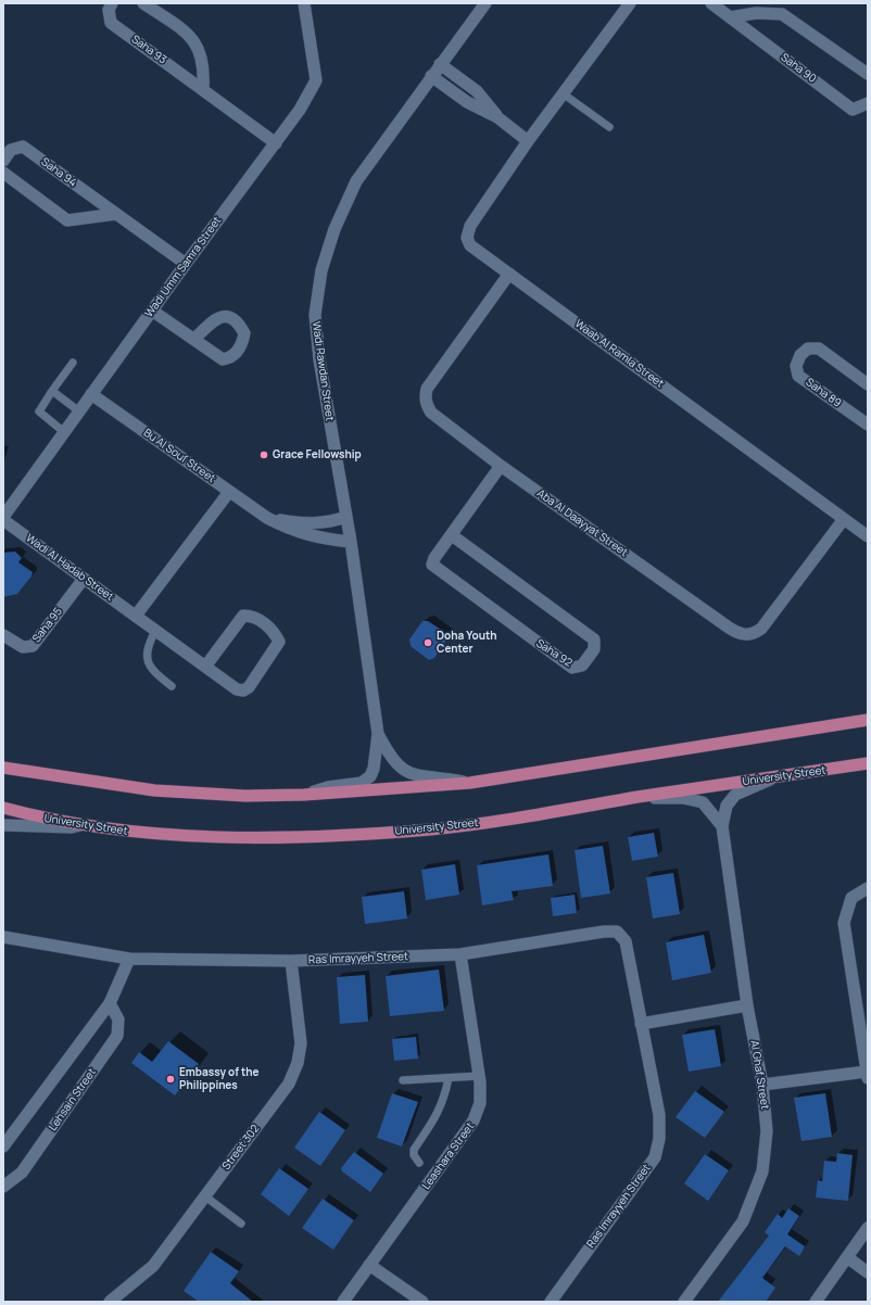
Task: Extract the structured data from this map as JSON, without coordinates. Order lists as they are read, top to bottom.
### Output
{
  "streets": {
    "main road": ["University Street"],
    "street": [
      "Saha 93",
      "Saha 90",
      "Saha 94",
      "Wadi Umm Samra Street",
      "Waab Al Ramla Street",
      "Wadi Rawdan Street",
      "Saha 89",
      "Bu Al Souf Street",
      "Aba Al Daayyat Street",
      "Wadi Al Hadab Street",
      "Saha 95",
      "Saha 92",
      "Ras Imrayyeh Street",
      "Al Ghaf Street",
      "Lehsain Street",
      "Street 302",
      "Leashara Street"
    ]
  },
  "crossings": [
    ["Saha 93", "Wadi Umm Samra Street"],
    ["Saha 94", "Wadi Umm Samra Street"],
    ["Wadi Umm Samra Street", "Bu Al Souf Street"],
    ["Wadi Umm Samra Street", "Wadi Al Hadab Street"],
    ["Waab Al Ramla Street", "Aba Al Daayyat Street"],
    ["Wadi Rawdan Street", "Bu Al Souf Street"],
    ["Aba Al Daayyat Street", "Saha 92"],
    ["Wadi Al Hadab Street", "Saha 95"],
    ["University Street", "Al Ghaf Street"],
    ["Ras Imrayyeh Street", "Street 302"],
    ["Ras Imrayyeh Street", "Leashara Street"]
  ],
  "places": ["Grace Fellowship", "Doha Youth Center", "Embassy of the Philippines"]
}
